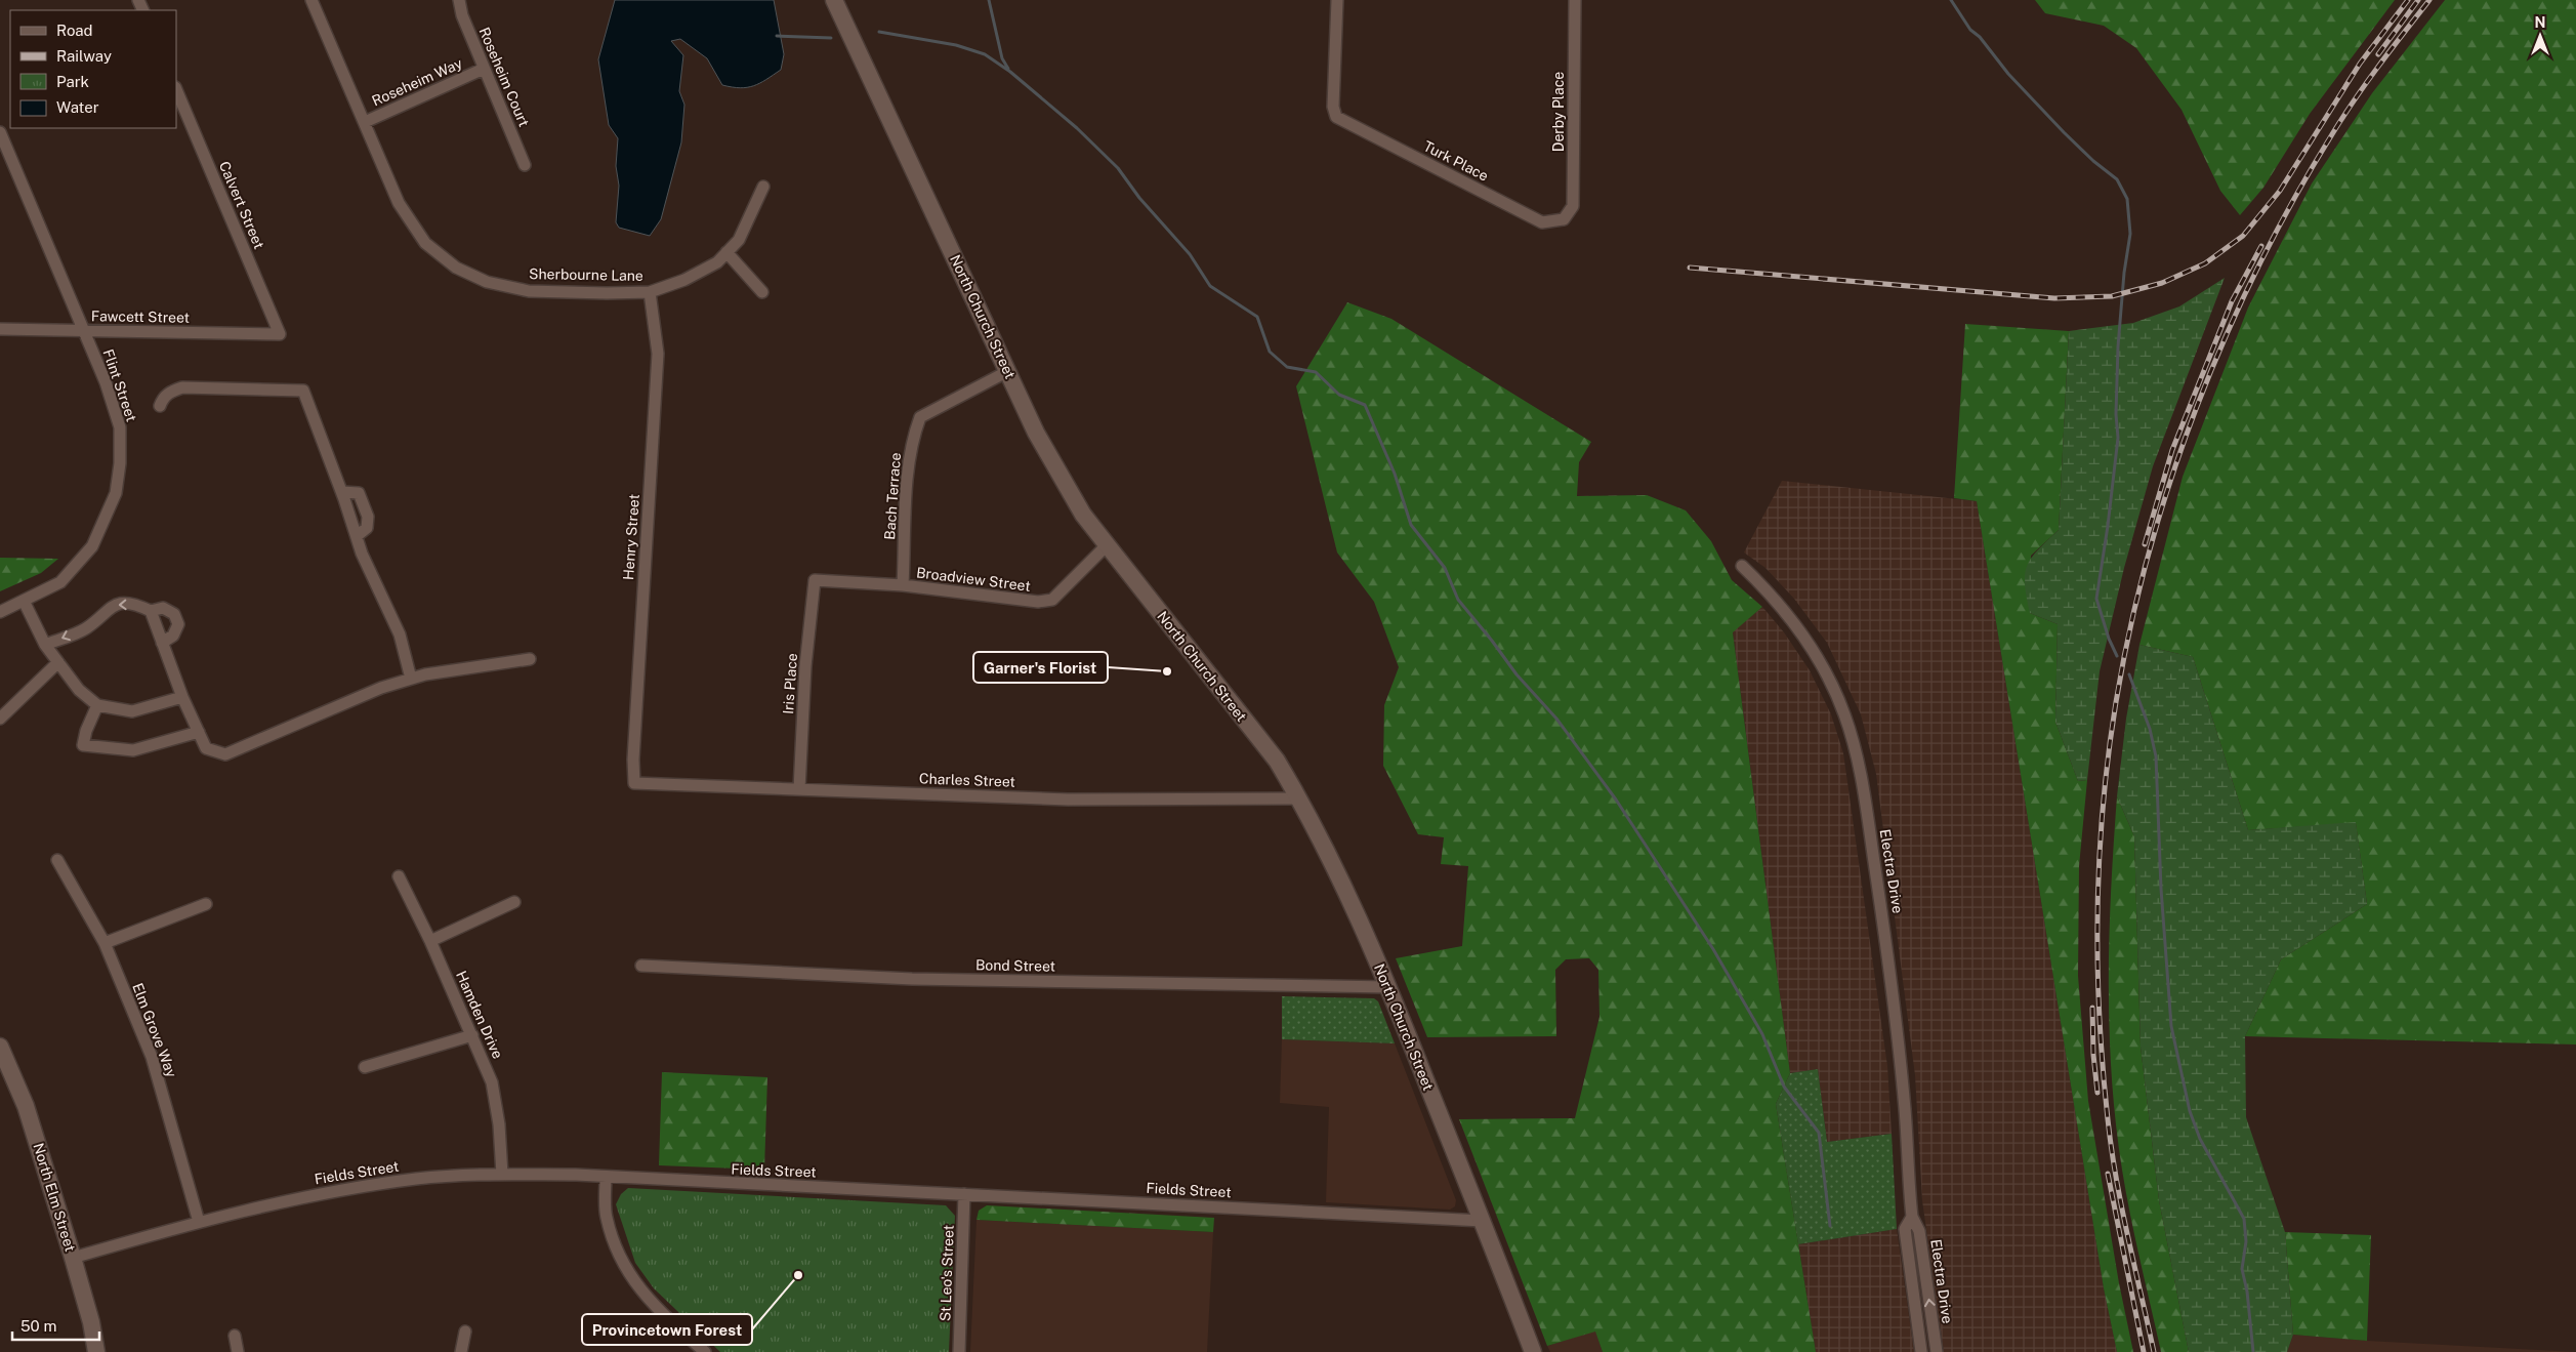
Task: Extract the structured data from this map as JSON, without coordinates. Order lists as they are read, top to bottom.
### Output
{
  "streets": {
    "main road": ["North Church Street", "North Elm Street"],
    "street": [
      "Roseheim Court",
      "Roseheim Way",
      "Derby Place",
      "Turk Place",
      "Calvert Street",
      "Sherbourne Lane",
      "Fawcett Street",
      "Flint Street",
      "Bach Terrace",
      "Henry Street",
      "Broadview Street",
      "Iris Place",
      "Charles Street",
      "Electra Drive",
      "Bond Street",
      "Hamden Drive",
      "Elm Grove Way",
      "Fields Street",
      "St Leo's Street"
    ]
  },
  "crossings": [
    ["Roseheim Court", "Roseheim Way"],
    ["Roseheim Way", "Sherbourne Lane"],
    ["Derby Place", "Turk Place"],
    ["Calvert Street", "Fawcett Street"],
    ["Sherbourne Lane", "Henry Street"],
    ["Fawcett Street", "Flint Street"],
    ["North Church Street", "Bach Terrace"],
    ["North Church Street", "Broadview Street"],
    ["North Church Street", "Charles Street"],
    ["North Church Street", "Bond Street"],
    ["North Church Street", "Fields Street"],
    ["Bach Terrace", "Broadview Street"],
    ["Henry Street", "Charles Street"],
    ["Broadview Street", "Iris Place"],
    ["Iris Place", "Charles Street"],
    ["Hamden Drive", "Fields Street"],
    ["Elm Grove Way", "Fields Street"],
    ["Fields Street", "North Elm Street"],
    ["Fields Street", "St Leo's Street"]
  ],
  "places": ["Garner's Florist", "Provincetown Forest"],
  "legend": [
    "Road",
    "Railway",
    "Park",
    "Water"
  ],
  "scale_bar": "50 m",
  "north": "top"
}
